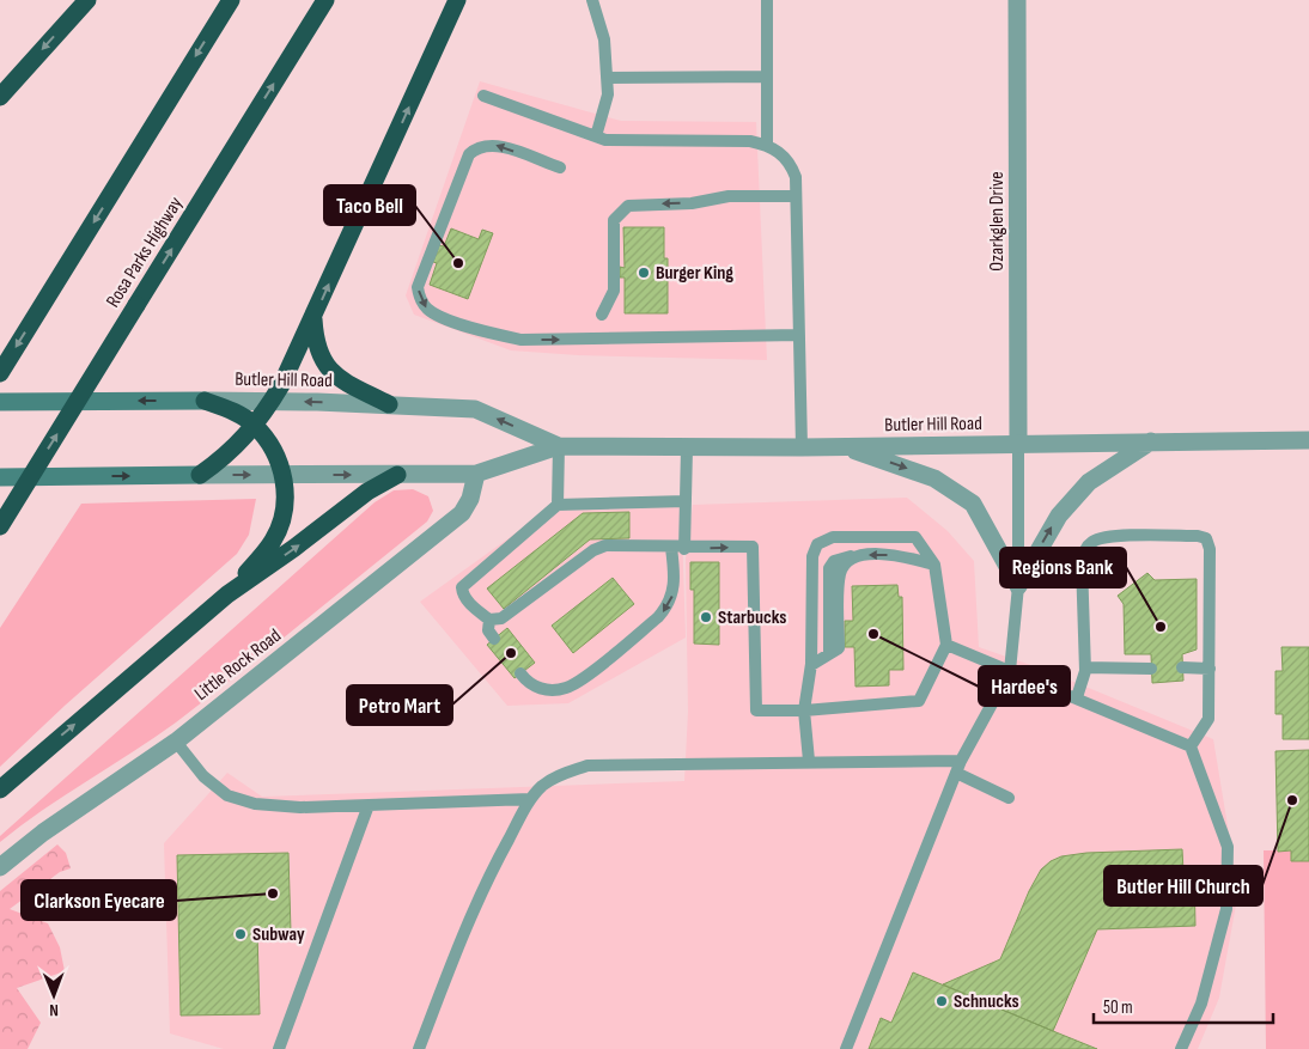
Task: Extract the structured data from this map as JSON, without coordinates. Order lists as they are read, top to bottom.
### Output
{
  "streets": {
    "highway": ["Rosa Parks Highway"],
    "main road": ["Butler Hill Road"],
    "street": ["Ozarkglen Drive", "Little Rock Road"]
  },
  "crossings": [
    ["Ozarkglen Drive", "Butler Hill Road"],
    ["Butler Hill Road", "Little Rock Road"]
  ],
  "places": [
    "Taco Bell",
    "Burger King",
    "Starbucks",
    "Regions Bank",
    "Hardee's",
    "Petro Mart",
    "Butler Hill Church",
    "Clarkson Eyecare",
    "Subway",
    "Schnucks"
  ],
  "scale_bar": "50 m",
  "north": "bottom"
}
